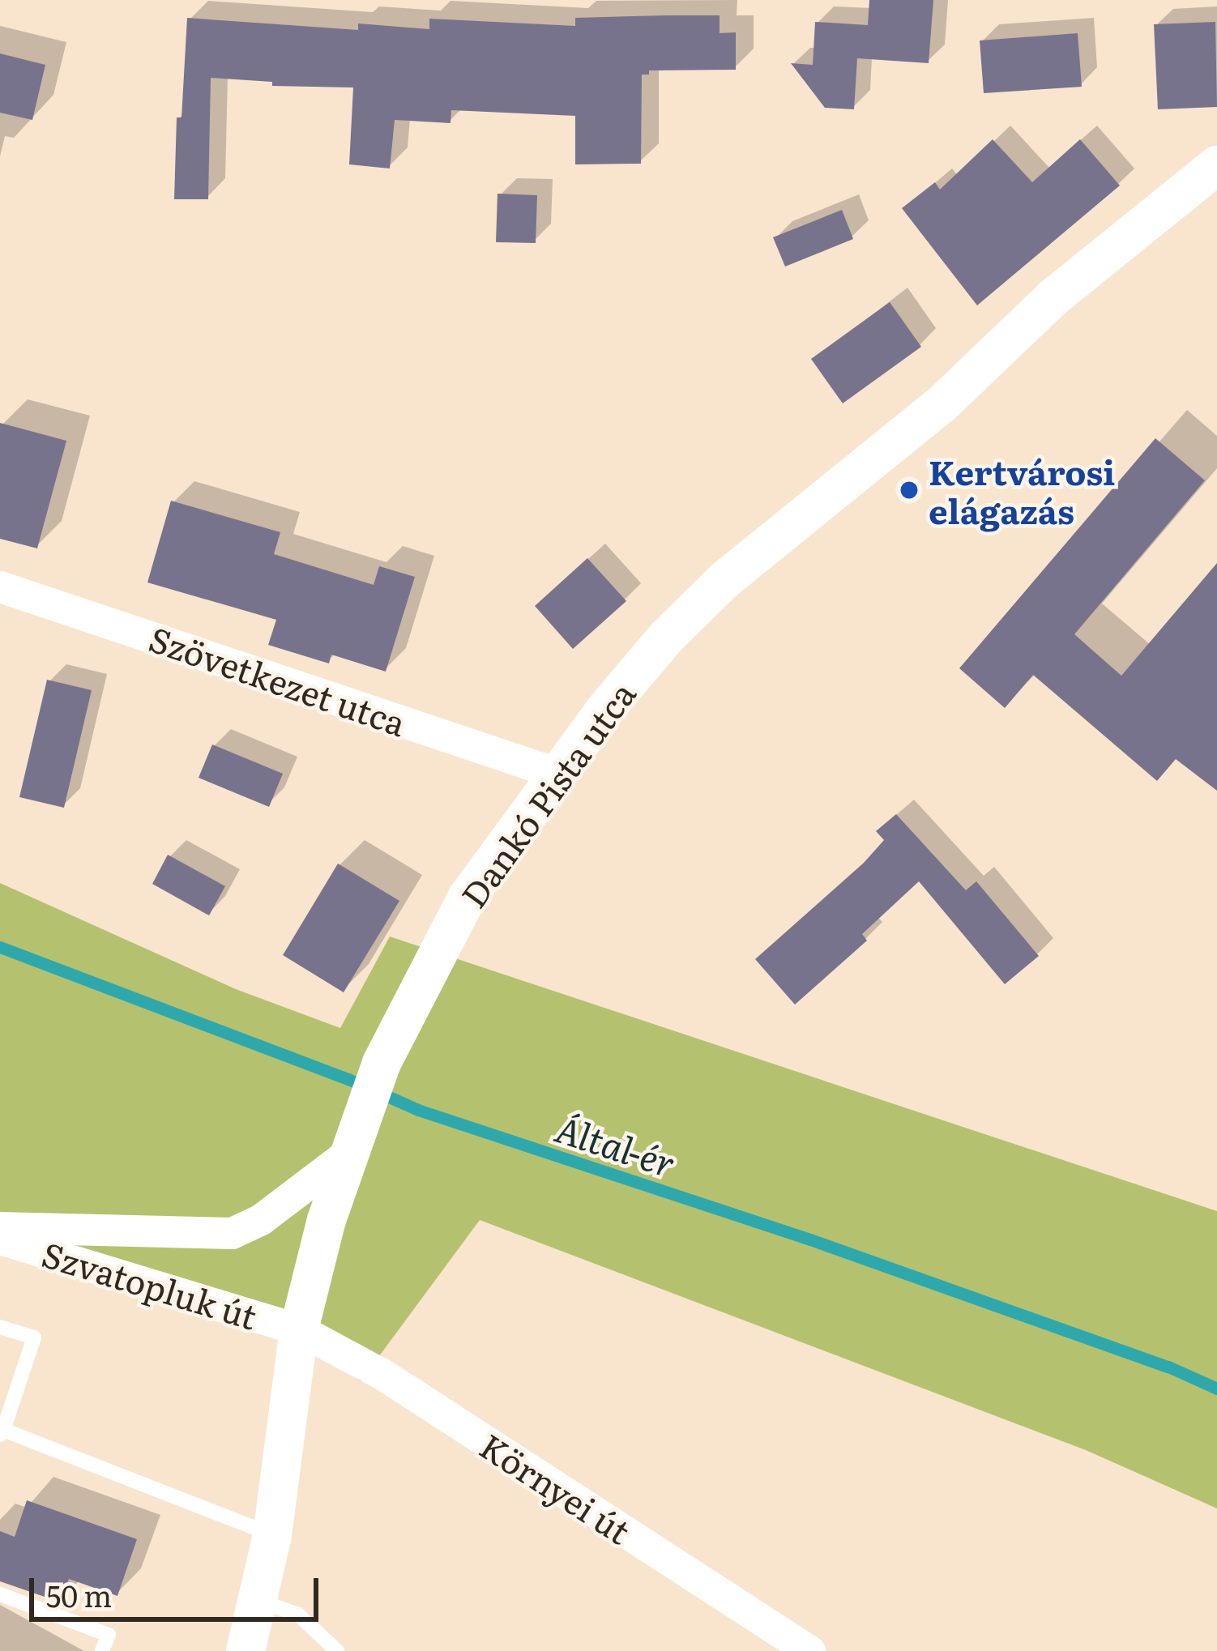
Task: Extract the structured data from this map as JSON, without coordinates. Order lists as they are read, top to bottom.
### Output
{
  "streets": {
    "street": [
      "Szövetkezet utca",
      "Dankó Pista utca",
      "Szvatopluk út",
      "Környei út"
    ]
  },
  "crossings": [
    ["Szövetkezet utca", "Dankó Pista utca"],
    ["Dankó Pista utca", "Szvatopluk út"],
    ["Dankó Pista utca", "Környei út"],
    ["Szvatopluk út", "Környei út"]
  ],
  "water": ["Által-ér"],
  "places": ["Kertvárosi elágazás"],
  "scale_bar": "50 m"
}
